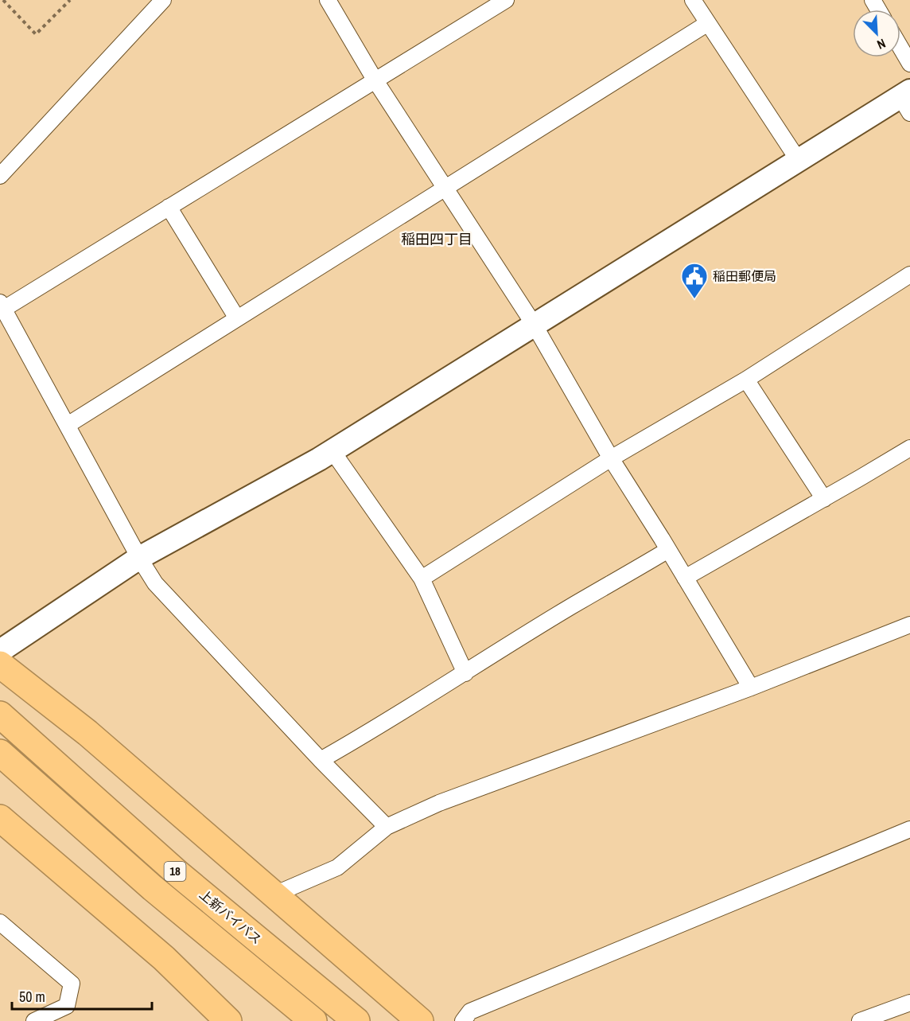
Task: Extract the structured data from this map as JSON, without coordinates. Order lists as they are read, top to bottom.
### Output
{
  "streets": {
    "highway": ["18", "上新バイパス"]
  },
  "districts": ["稲田四丁目"],
  "places": {
    "public building": ["稲田郵便局"]
  },
  "scale_bar": "50 m",
  "north": "bottom right"
}
